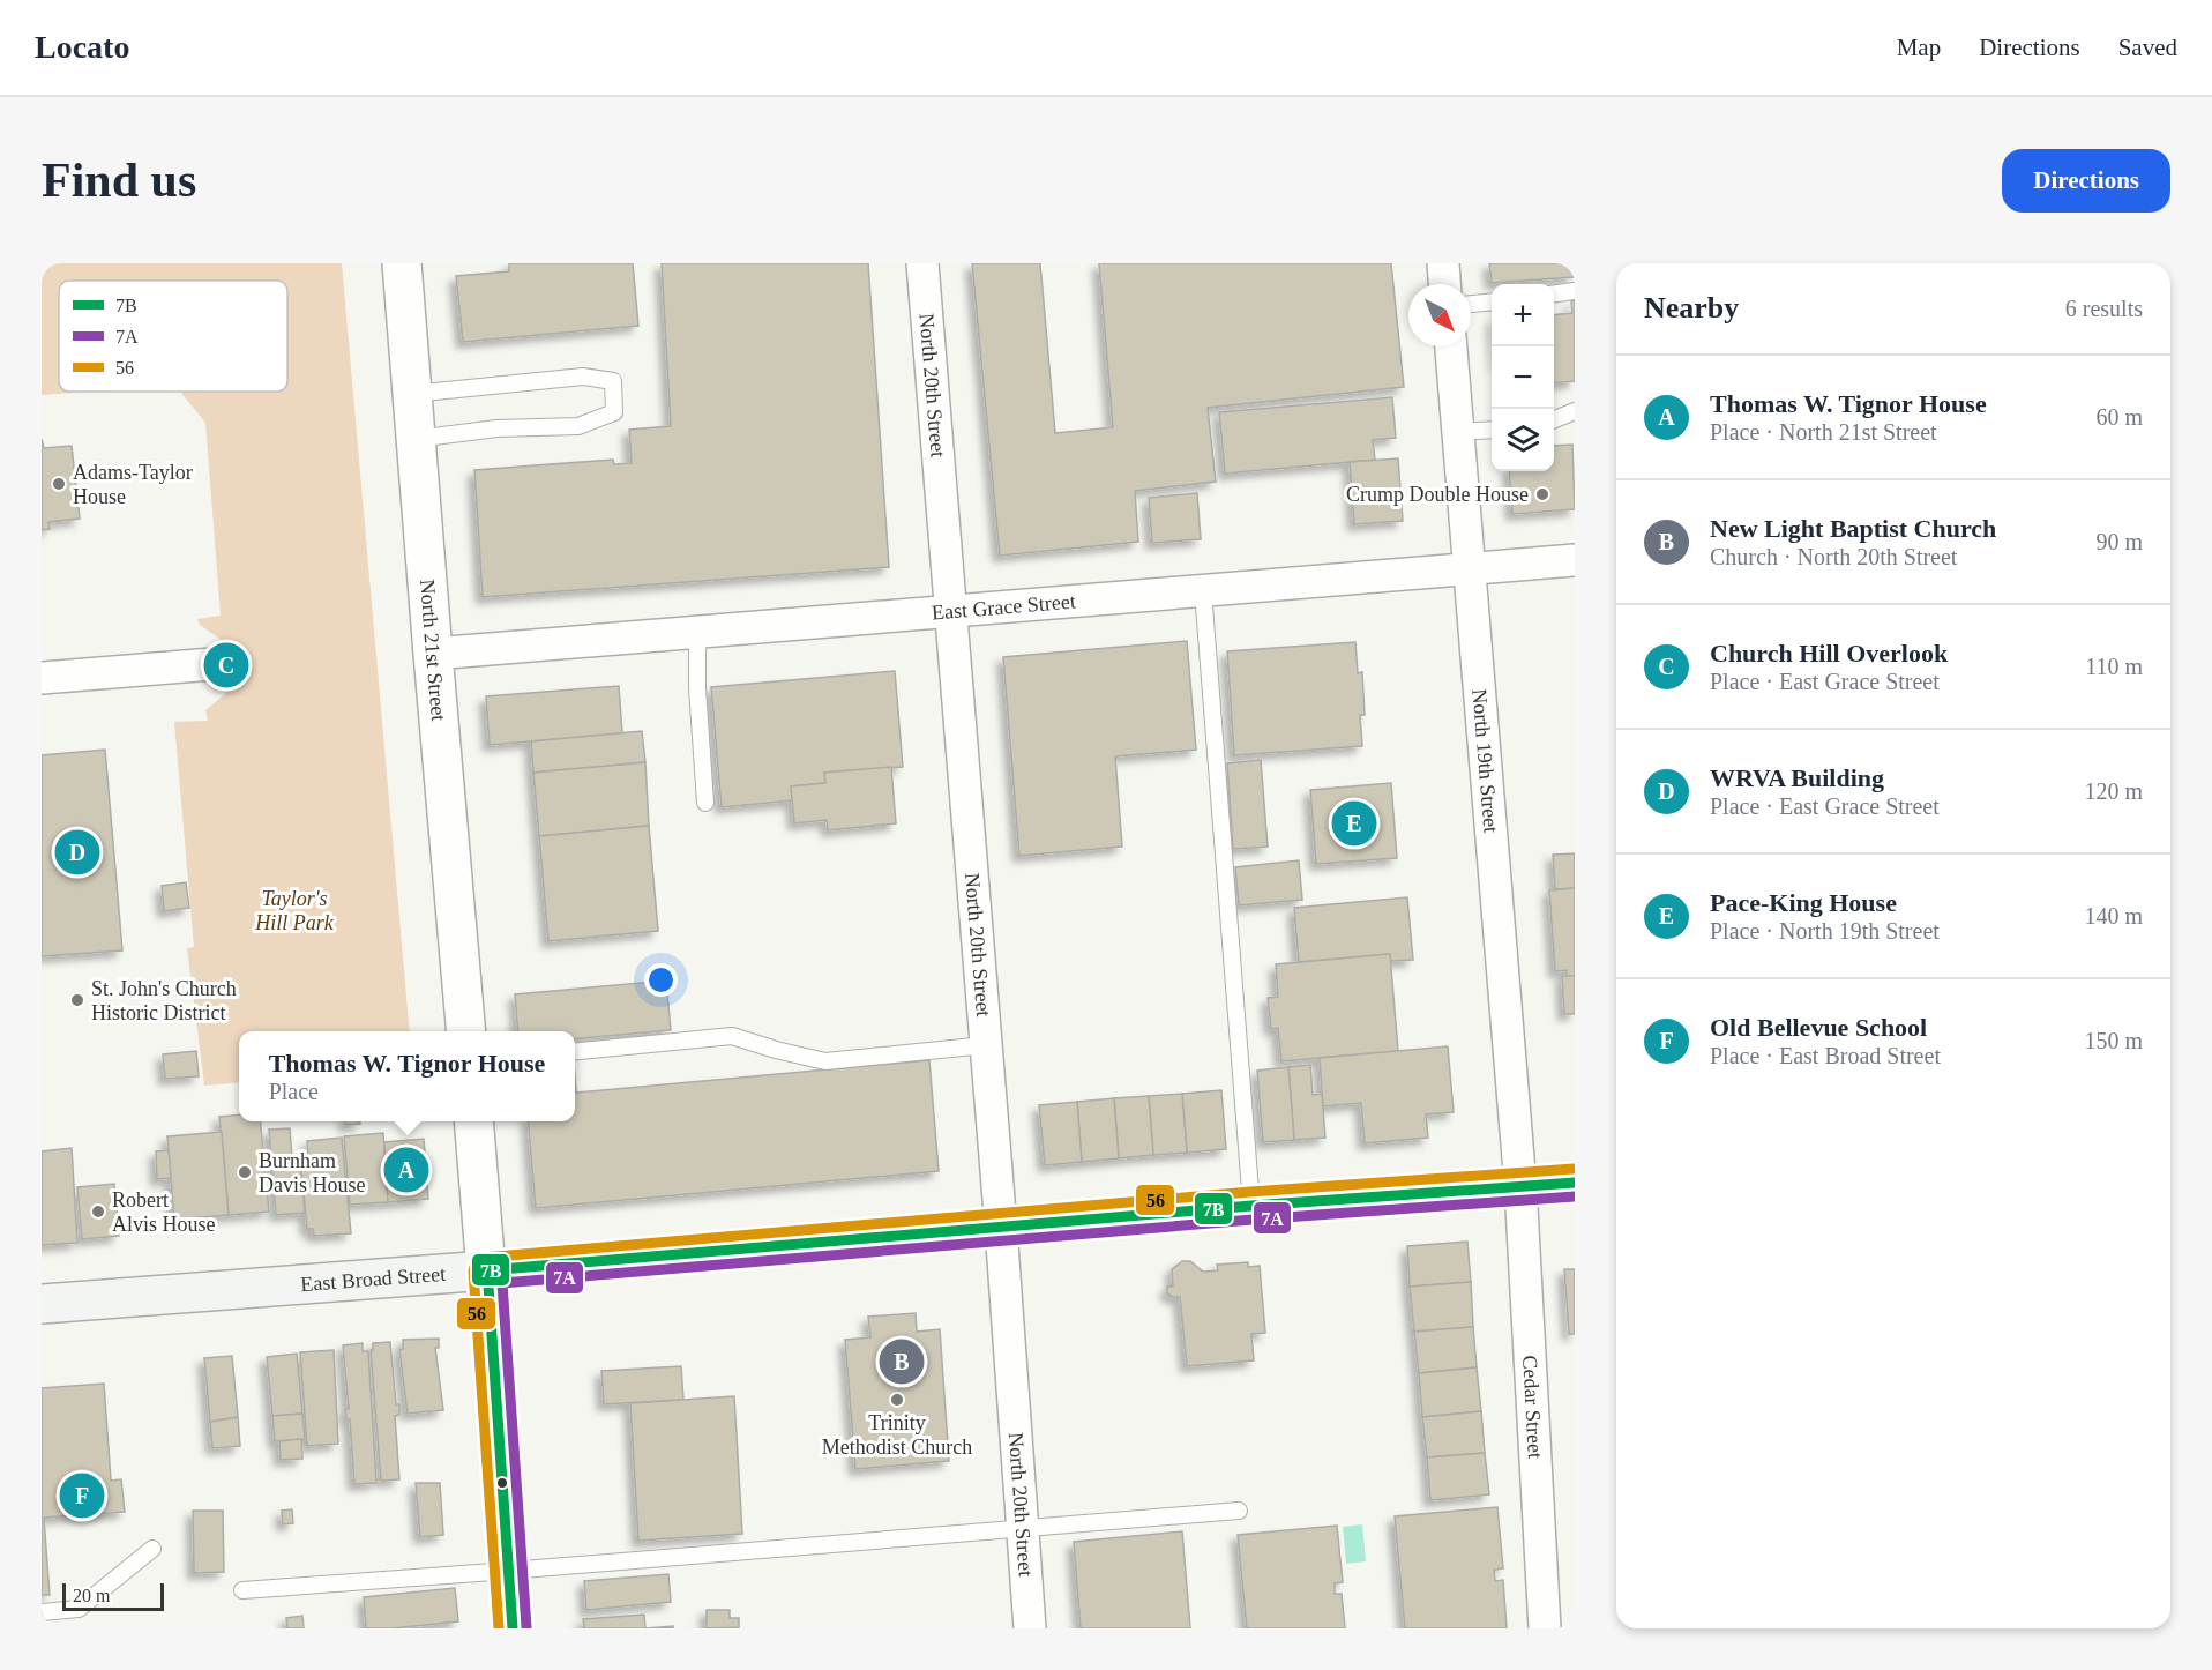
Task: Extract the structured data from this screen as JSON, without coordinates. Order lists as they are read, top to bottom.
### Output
{
  "streets": {
    "main road": ["East Broad Street"],
    "street": [
      "North 20th Street",
      "East Grace Street",
      "North 21st Street",
      "North 19th Street",
      "Cedar Street"
    ]
  },
  "crossings": [
    ["North 20th Street", "East Grace Street"],
    ["North 20th Street", "East Broad Street"],
    ["East Grace Street", "North 21st Street"],
    ["East Grace Street", "North 19th Street"],
    ["North 19th Street", "East Broad Street"],
    ["North 19th Street", "Cedar Street"],
    ["East Broad Street", "Cedar Street"]
  ],
  "parks": ["Taylor's Hill Park"],
  "places": [
    "Adams-Taylor House",
    "Crump Double House",
    "St. John's Church Historic District",
    "Burnham Davis House",
    "Robert Alvis House",
    "Trinity Methodist Church"
  ],
  "lines": ["transit line 56", "transit line 7B", "transit line 7A"],
  "legend": ["7B", "7A", "56"],
  "scale_bar": "20 m",
  "north": "bottom right",
  "page": {
    "header": "Locato",
    "nav": ["Map", "Directions", "Saved"],
    "buttons": "Directions",
    "title": "Find us",
    "heading": ["Nearby", "6 results"],
    "map_buttons": ["+", "−"],
    "list": [
      {
        "mark": "A",
        "name": "Thomas W. Tignor House",
        "note": "Place · North 21st Street",
        "value": "60 m"
      },
      {
        "mark": "B",
        "name": "New Light Baptist Church",
        "note": "Church · North 20th Street",
        "value": "90 m"
      },
      {
        "mark": "C",
        "name": "Church Hill Overlook",
        "note": "Place · East Grace Street",
        "value": "110 m"
      },
      {
        "mark": "D",
        "name": "WRVA Building",
        "note": "Place · East Grace Street",
        "value": "120 m"
      },
      {
        "mark": "E",
        "name": "Pace-King House",
        "note": "Place · North 19th Street",
        "value": "140 m"
      },
      {
        "mark": "F",
        "name": "Old Bellevue School",
        "note": "Place · East Broad Street",
        "value": "150 m"
      }
    ],
    "pins": [
      "C",
      "E",
      "D",
      "A",
      "B",
      "F"
    ],
    "popup": ["Thomas W. Tignor House", "Place"],
    "scale": "20 m"
  }
}
